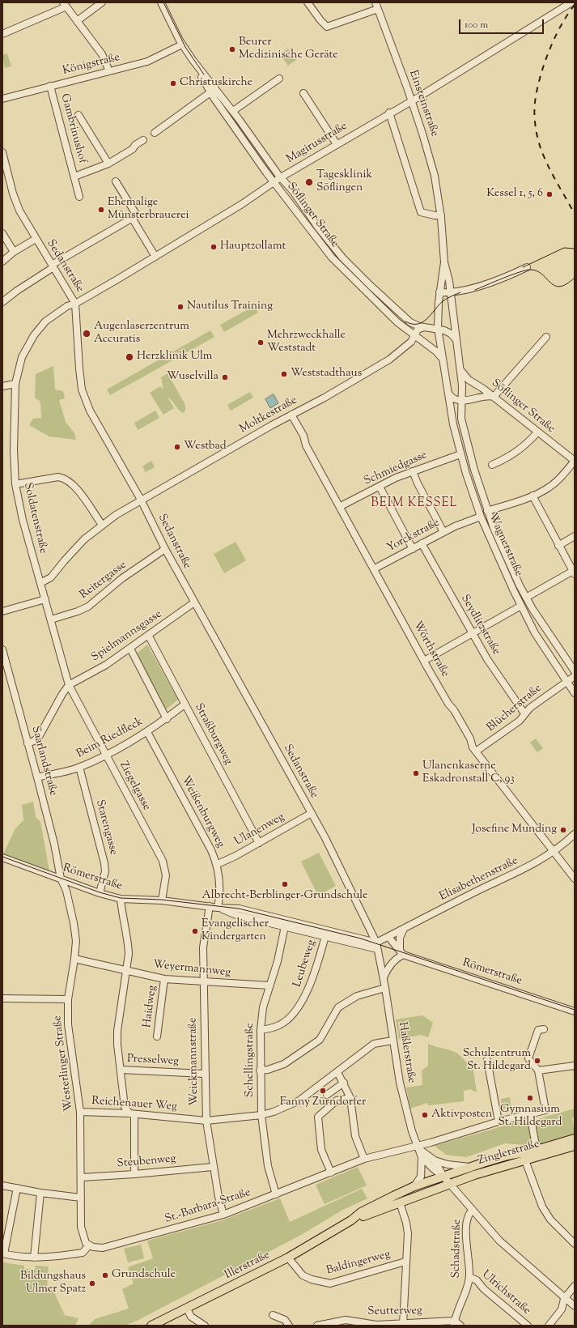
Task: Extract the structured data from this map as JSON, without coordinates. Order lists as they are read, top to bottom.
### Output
{
  "streets": {
    "main road": ["Zinglerstraße", "Illerstraße"],
    "street": [
      "Königstraße",
      "Einsteinstraße",
      "Gambrinushof",
      "Magirusstraße",
      "Söflinger Straße",
      "Sedanstraße",
      "Moltkestraße",
      "Schmiedgasse",
      "Soldatenstraße",
      "Yorckstraße",
      "Wagnerstraße",
      "Reitergasse",
      "Seydlitzstraße",
      "Spielmannsgasse",
      "Wörthstraße",
      "Blücherstraße",
      "Straßburgweg",
      "Beim Riedfleck",
      "Saarlandstraße",
      "Ziegelgasse",
      "Weißenburgweg",
      "Starengasse",
      "Ulanenweg",
      "Römerstraße",
      "Elisabethenstraße",
      "Leubeweg",
      "Weyermannweg",
      "Haidweg",
      "Haßlerstraße",
      "Schellingstraße",
      "Presselweg",
      "Weickmannstraße",
      "Westerlinger Straße",
      "Reichenauer Weg",
      "Steubenweg",
      "St.-Barbara-Straße",
      "Schadstraße",
      "Baldingerweg",
      "Ulrichstraße",
      "Seutterweg"
    ]
  },
  "crossings": [
    ["Königstraße", "Gambrinushof"],
    ["Königstraße", "Söflinger Straße"],
    ["Einsteinstraße", "Magirusstraße"],
    ["Einsteinstraße", "Söflinger Straße"],
    ["Einsteinstraße", "Wagnerstraße"],
    ["Magirusstraße", "Söflinger Straße"],
    ["Magirusstraße", "Sedanstraße"],
    ["Magirusstraße", "Soldatenstraße"],
    ["Söflinger Straße", "Moltkestraße"],
    ["Söflinger Straße", "Wagnerstraße"],
    ["Sedanstraße", "Moltkestraße"],
    ["Sedanstraße", "Soldatenstraße"],
    ["Sedanstraße", "Reitergasse"],
    ["Sedanstraße", "Spielmannsgasse"],
    ["Sedanstraße", "Ulanenweg"],
    ["Sedanstraße", "Elisabethenstraße"],
    ["Sedanstraße", "Haßlerstraße"],
    ["Moltkestraße", "Soldatenstraße"],
    ["Moltkestraße", "Wörthstraße"],
    ["Schmiedgasse", "Wagnerstraße"],
    ["Schmiedgasse", "Wörthstraße"],
    ["Soldatenstraße", "Reitergasse"],
    ["Soldatenstraße", "Spielmannsgasse"],
    ["Soldatenstraße", "Ziegelgasse"],
    ["Yorckstraße", "Wagnerstraße"],
    ["Yorckstraße", "Seydlitzstraße"],
    ["Yorckstraße", "Wörthstraße"],
    ["Wagnerstraße", "Blücherstraße"],
    ["Seydlitzstraße", "Blücherstraße"],
    ["Spielmannsgasse", "Straßburgweg"],
    ["Spielmannsgasse", "Ziegelgasse"],
    ["Wörthstraße", "Blücherstraße"],
    ["Wörthstraße", "Elisabethenstraße"],
    ["Straßburgweg", "Beim Riedfleck"],
    ["Straßburgweg", "Ulanenweg"],
    ["Beim Riedfleck", "Saarlandstraße"],
    ["Beim Riedfleck", "Ziegelgasse"],
    ["Beim Riedfleck", "Weißenburgweg"],
    ["Beim Riedfleck", "Starengasse"],
    ["Saarlandstraße", "Römerstraße"],
    ["Saarlandstraße", "Westerlinger Straße"],
    ["Ziegelgasse", "Römerstraße"],
    ["Weißenburgweg", "Ulanenweg"],
    ["Weißenburgweg", "Römerstraße"],
    ["Starengasse", "Römerstraße"],
    ["Römerstraße", "Leubeweg"],
    ["Römerstraße", "Schellingstraße"],
    ["Römerstraße", "Weickmannstraße"],
    ["Römerstraße", "Westerlinger Straße"],
    ["Elisabethenstraße", "Haßlerstraße"],
    ["Leubeweg", "Schellingstraße"],
    ["Weyermannweg", "Haidweg"],
    ["Weyermannweg", "Schellingstraße"],
    ["Weyermannweg", "Weickmannstraße"],
    ["Weyermannweg", "Westerlinger Straße"],
    ["Haßlerstraße", "Reichenauer Weg"],
    ["Haßlerstraße", "Zinglerstraße"],
    ["Haßlerstraße", "St.-Barbara-Straße"],
    ["Haßlerstraße", "Schadstraße"],
    ["Haßlerstraße", "Illerstraße"],
    ["Schellingstraße", "Reichenauer Weg"],
    ["Schellingstraße", "St.-Barbara-Straße"],
    ["Presselweg", "Weickmannstraße"],
    ["Weickmannstraße", "Reichenauer Weg"],
    ["Weickmannstraße", "Steubenweg"],
    ["Weickmannstraße", "St.-Barbara-Straße"],
    ["Westerlinger Straße", "Reichenauer Weg"],
    ["Westerlinger Straße", "Steubenweg"],
    ["Westerlinger Straße", "St.-Barbara-Straße"],
    ["Zinglerstraße", "Illerstraße"],
    ["Schadstraße", "Ulrichstraße"],
    ["Schadstraße", "Seutterweg"],
    ["Baldingerweg", "Illerstraße"]
  ],
  "districts": ["BEIM KESSEL"],
  "places": [
    "Beurer Medizinische Geräte",
    "Christuskirche",
    "Tagesklinik Söflingen",
    "Kessel 1, 5, 6",
    "Ehemalige Münsterbrauerei",
    "Hauptzollamt",
    "Nautilus Training",
    "Augenlaserzentrum Accuratis",
    "Mehrzweckhalle Weststadt",
    "Herzklinik Ulm",
    "Weststadthaus",
    "Wuselvilla",
    "Westbad",
    "Ulanenkaserne Eskadronstall C, 93",
    "Josefine Munding",
    "Albrecht-Berblinger-Grundschule",
    "Evangelischer Kindergarten",
    "Schulzentrum St. Hildegard",
    "Fanny Zürndorfer",
    "Gymnasium St. Hildegard",
    "Aktivposten",
    "Grundschule",
    "Bildungshaus Ulmer Spatz"
  ],
  "scale_bar": "100 m"
}
